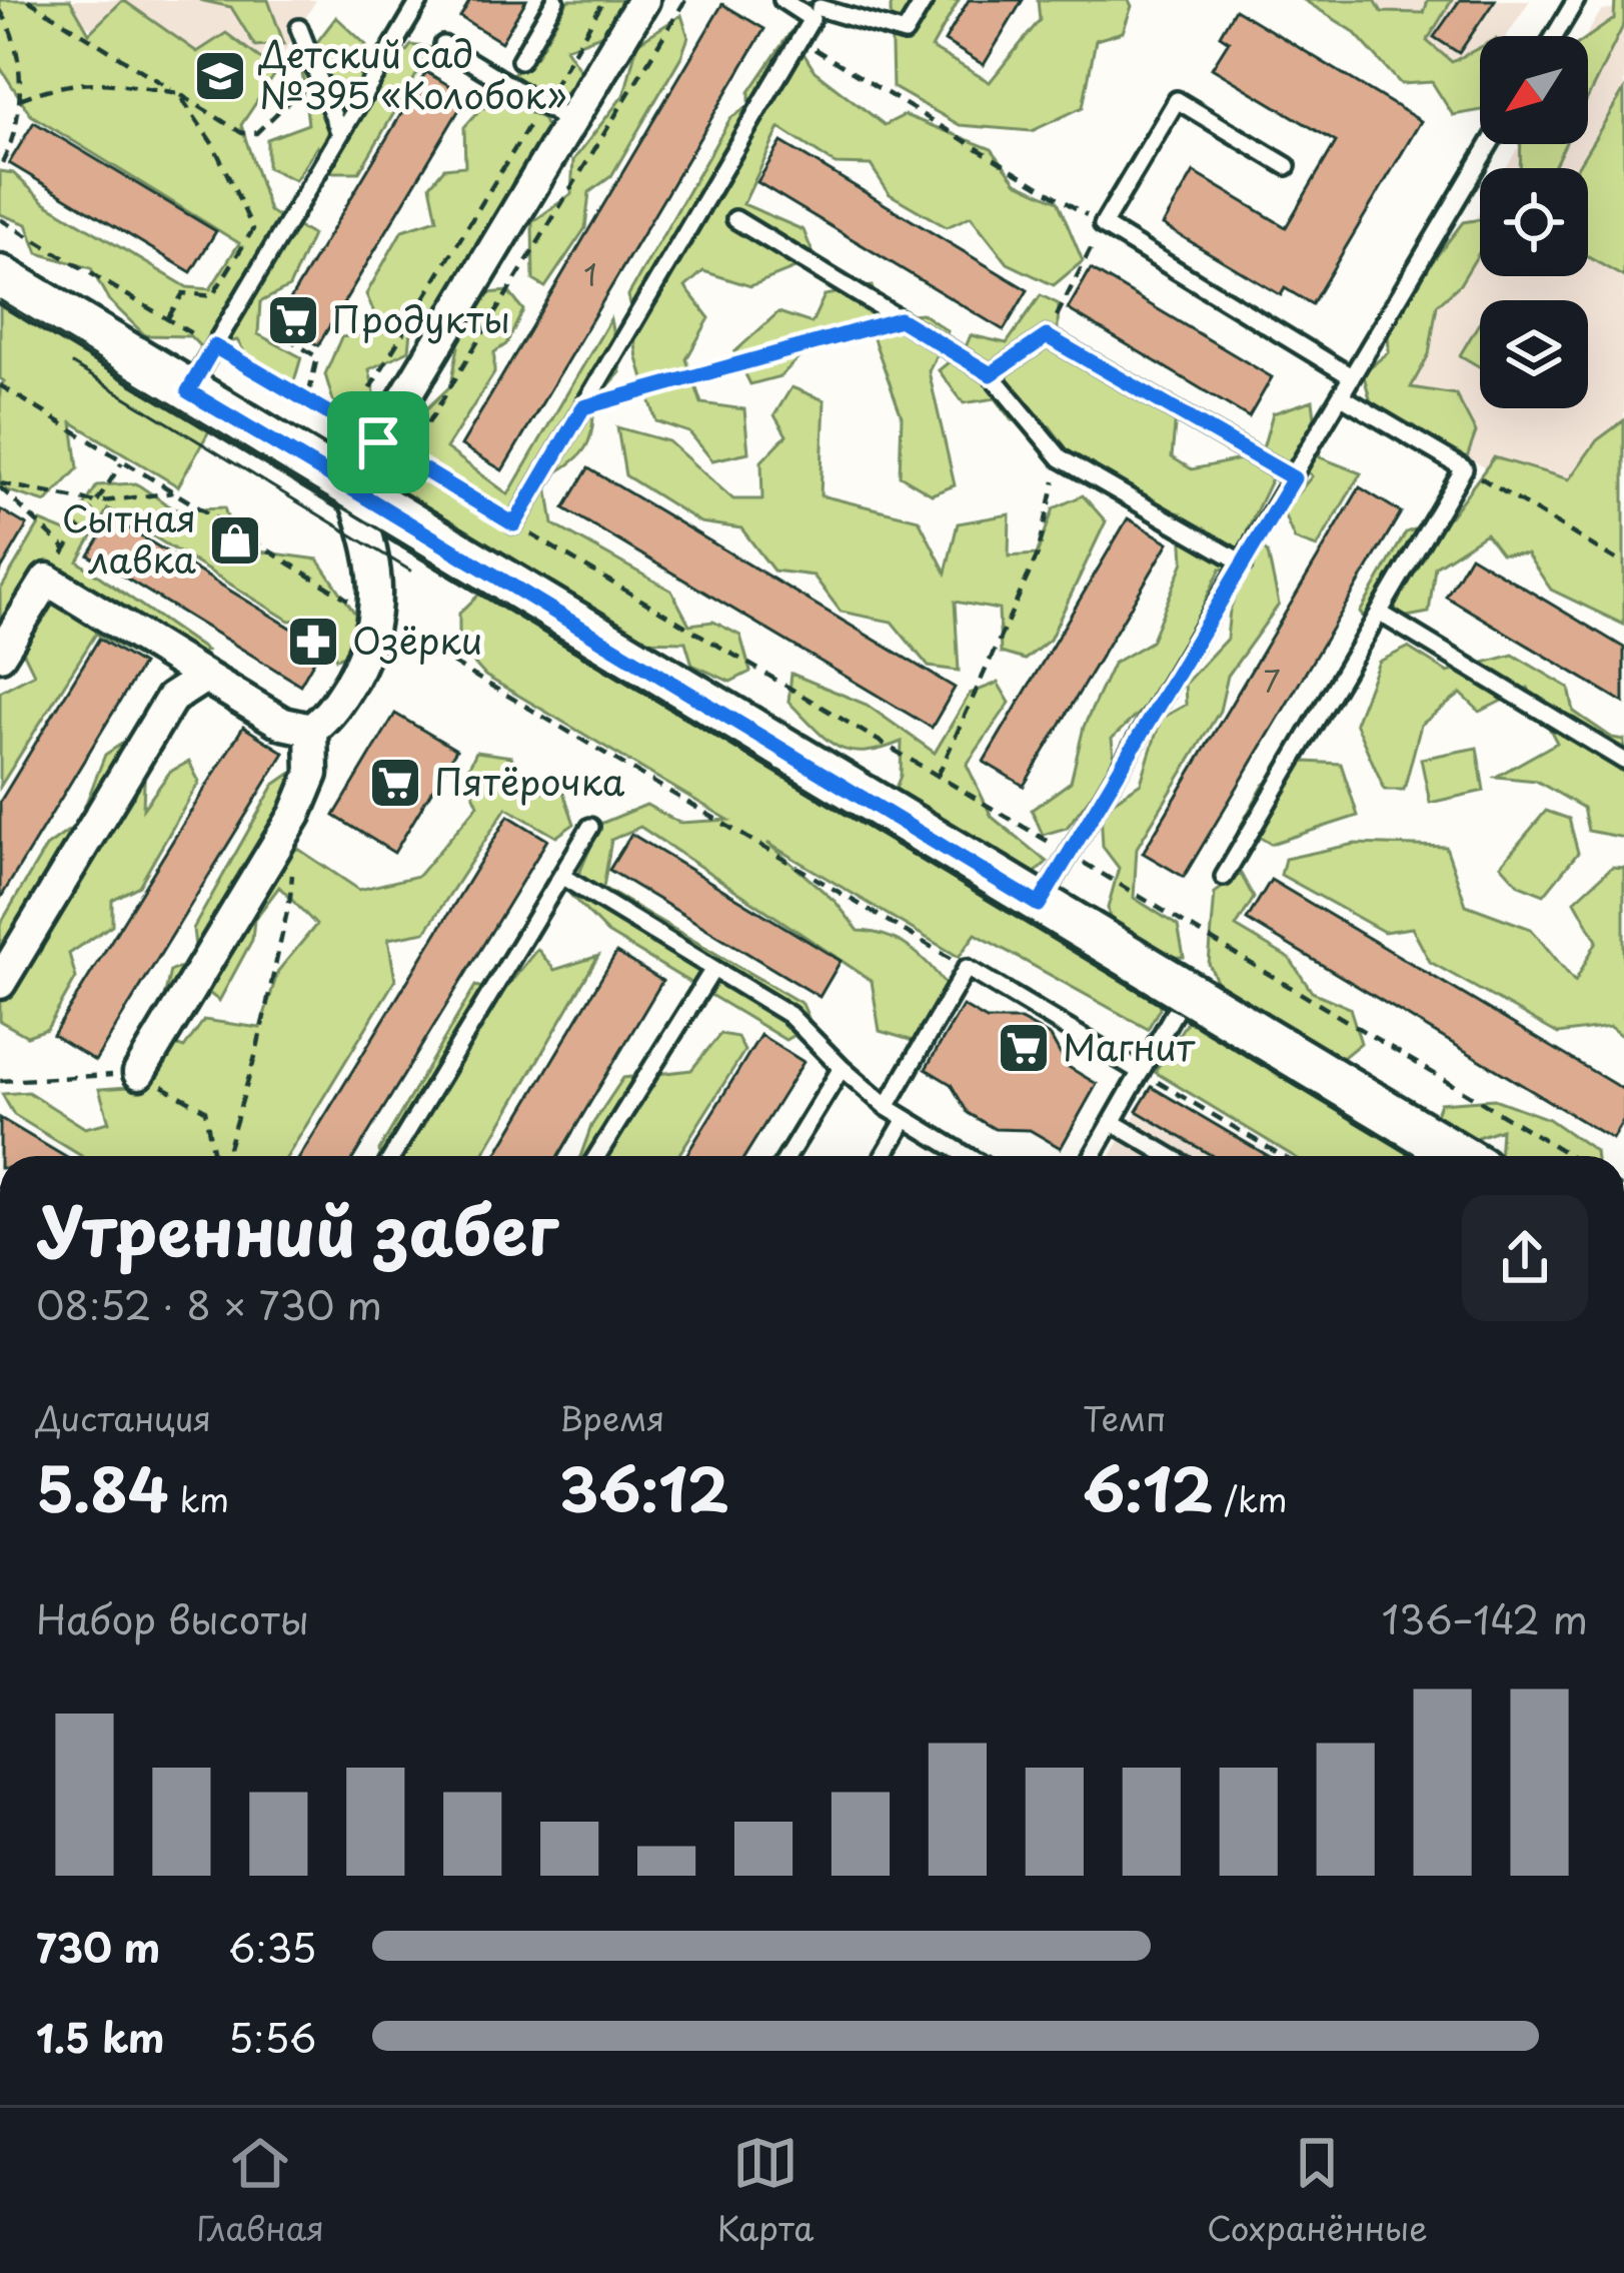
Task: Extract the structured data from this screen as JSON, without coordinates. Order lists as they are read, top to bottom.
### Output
{
  "places": {
    "school or university": ["Детский сад №395 «Колобок»"],
    "supermarket": ["Продукты", "Пятёрочка", "Магнит"],
    "shop": ["Сытная лавка"],
    "pharmacy": ["Озёрки"]
  },
  "house_numbers": ["1", "7"],
  "north": "bottom left",
  "page": {
    "heading": ["Утренний забег", "08:52 · 8 × 730 m"],
    "stats": [
      ["Дистанция", "5.84 km"],
      ["Время", "36:12"],
      ["Темп", "6:12 /km"]
    ],
    "chart": ["Набор высоты", "136–142 m"],
    "list": [
      {
        "name": "730 m",
        "note": "6:35"
      },
      {
        "name": "1.5 km",
        "note": "5:56"
      }
    ],
    "tabs": ["Главная", "Карта", "Сохранённые"]
  }
}
